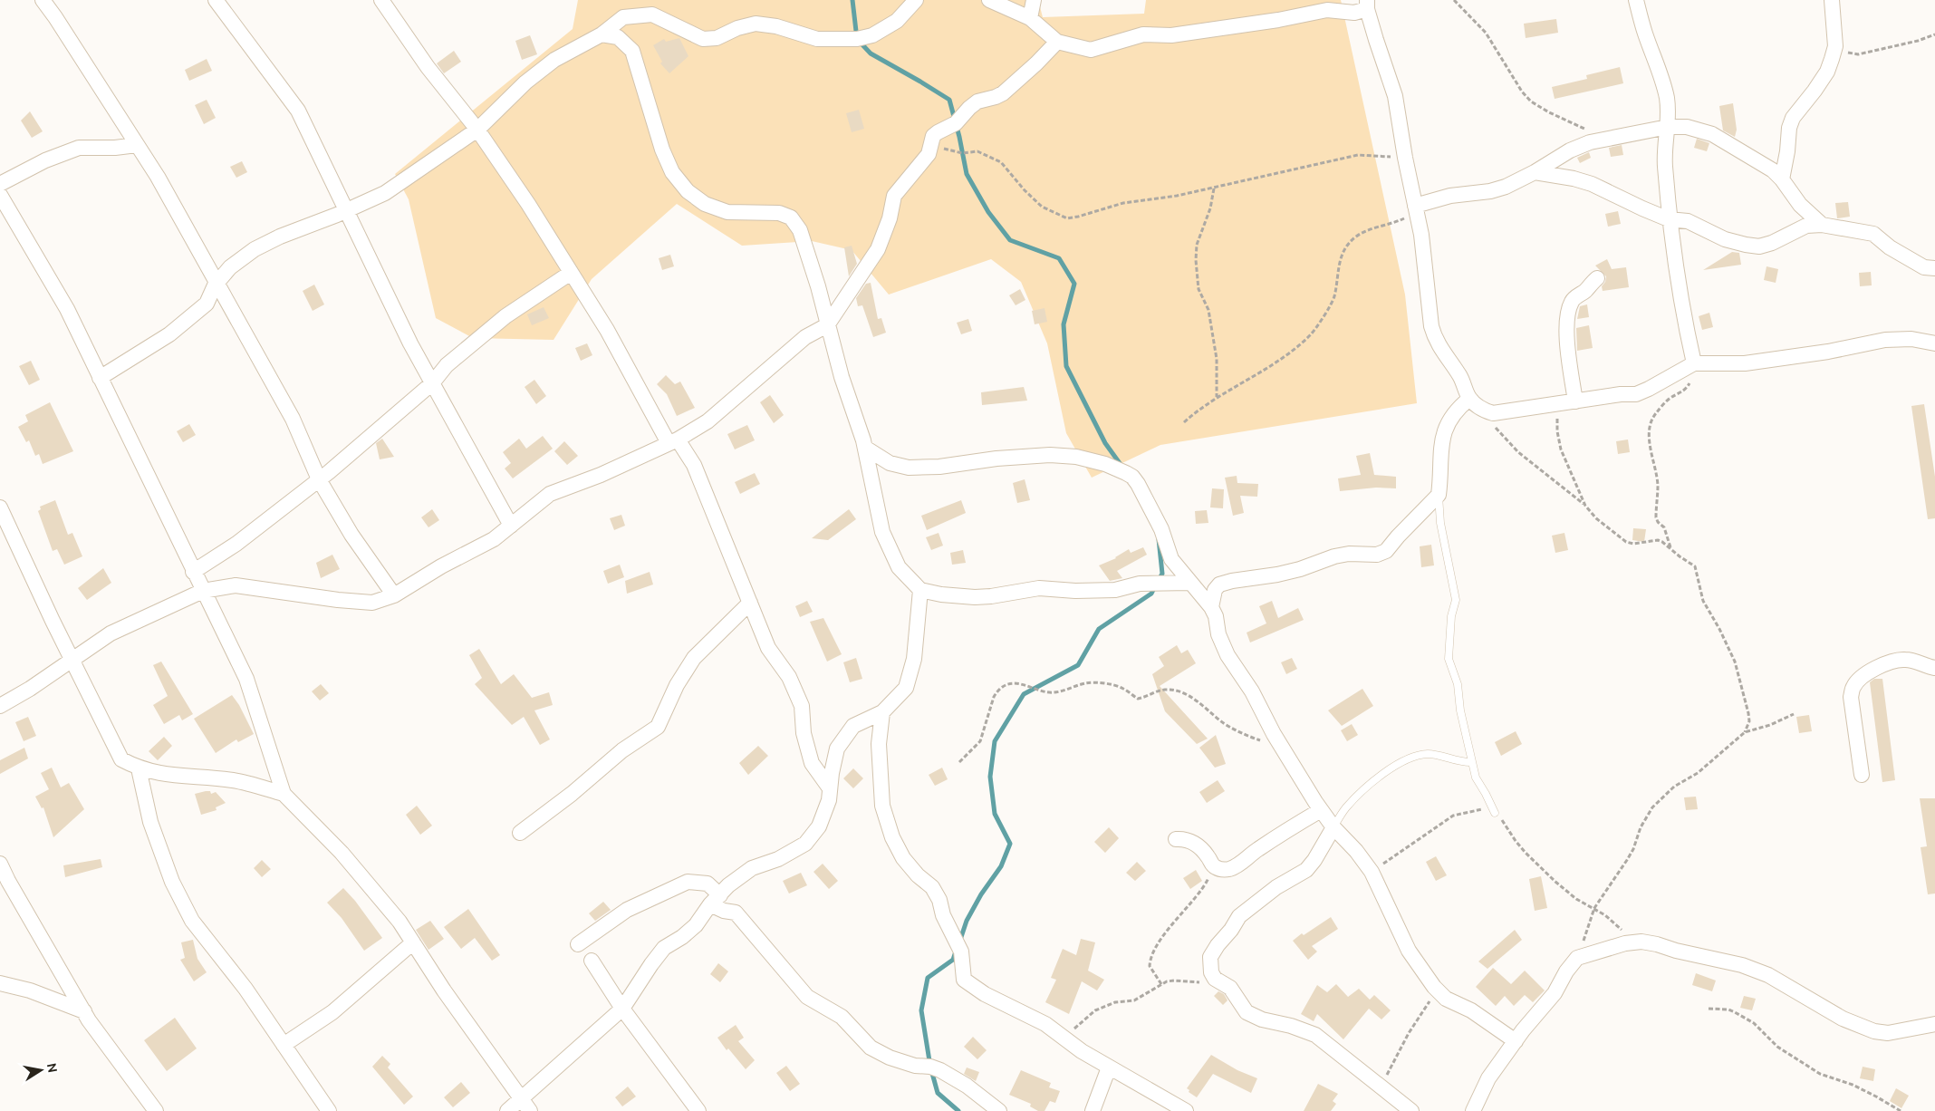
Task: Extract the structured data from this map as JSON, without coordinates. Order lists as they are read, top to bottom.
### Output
{
  "north": "right"
}
